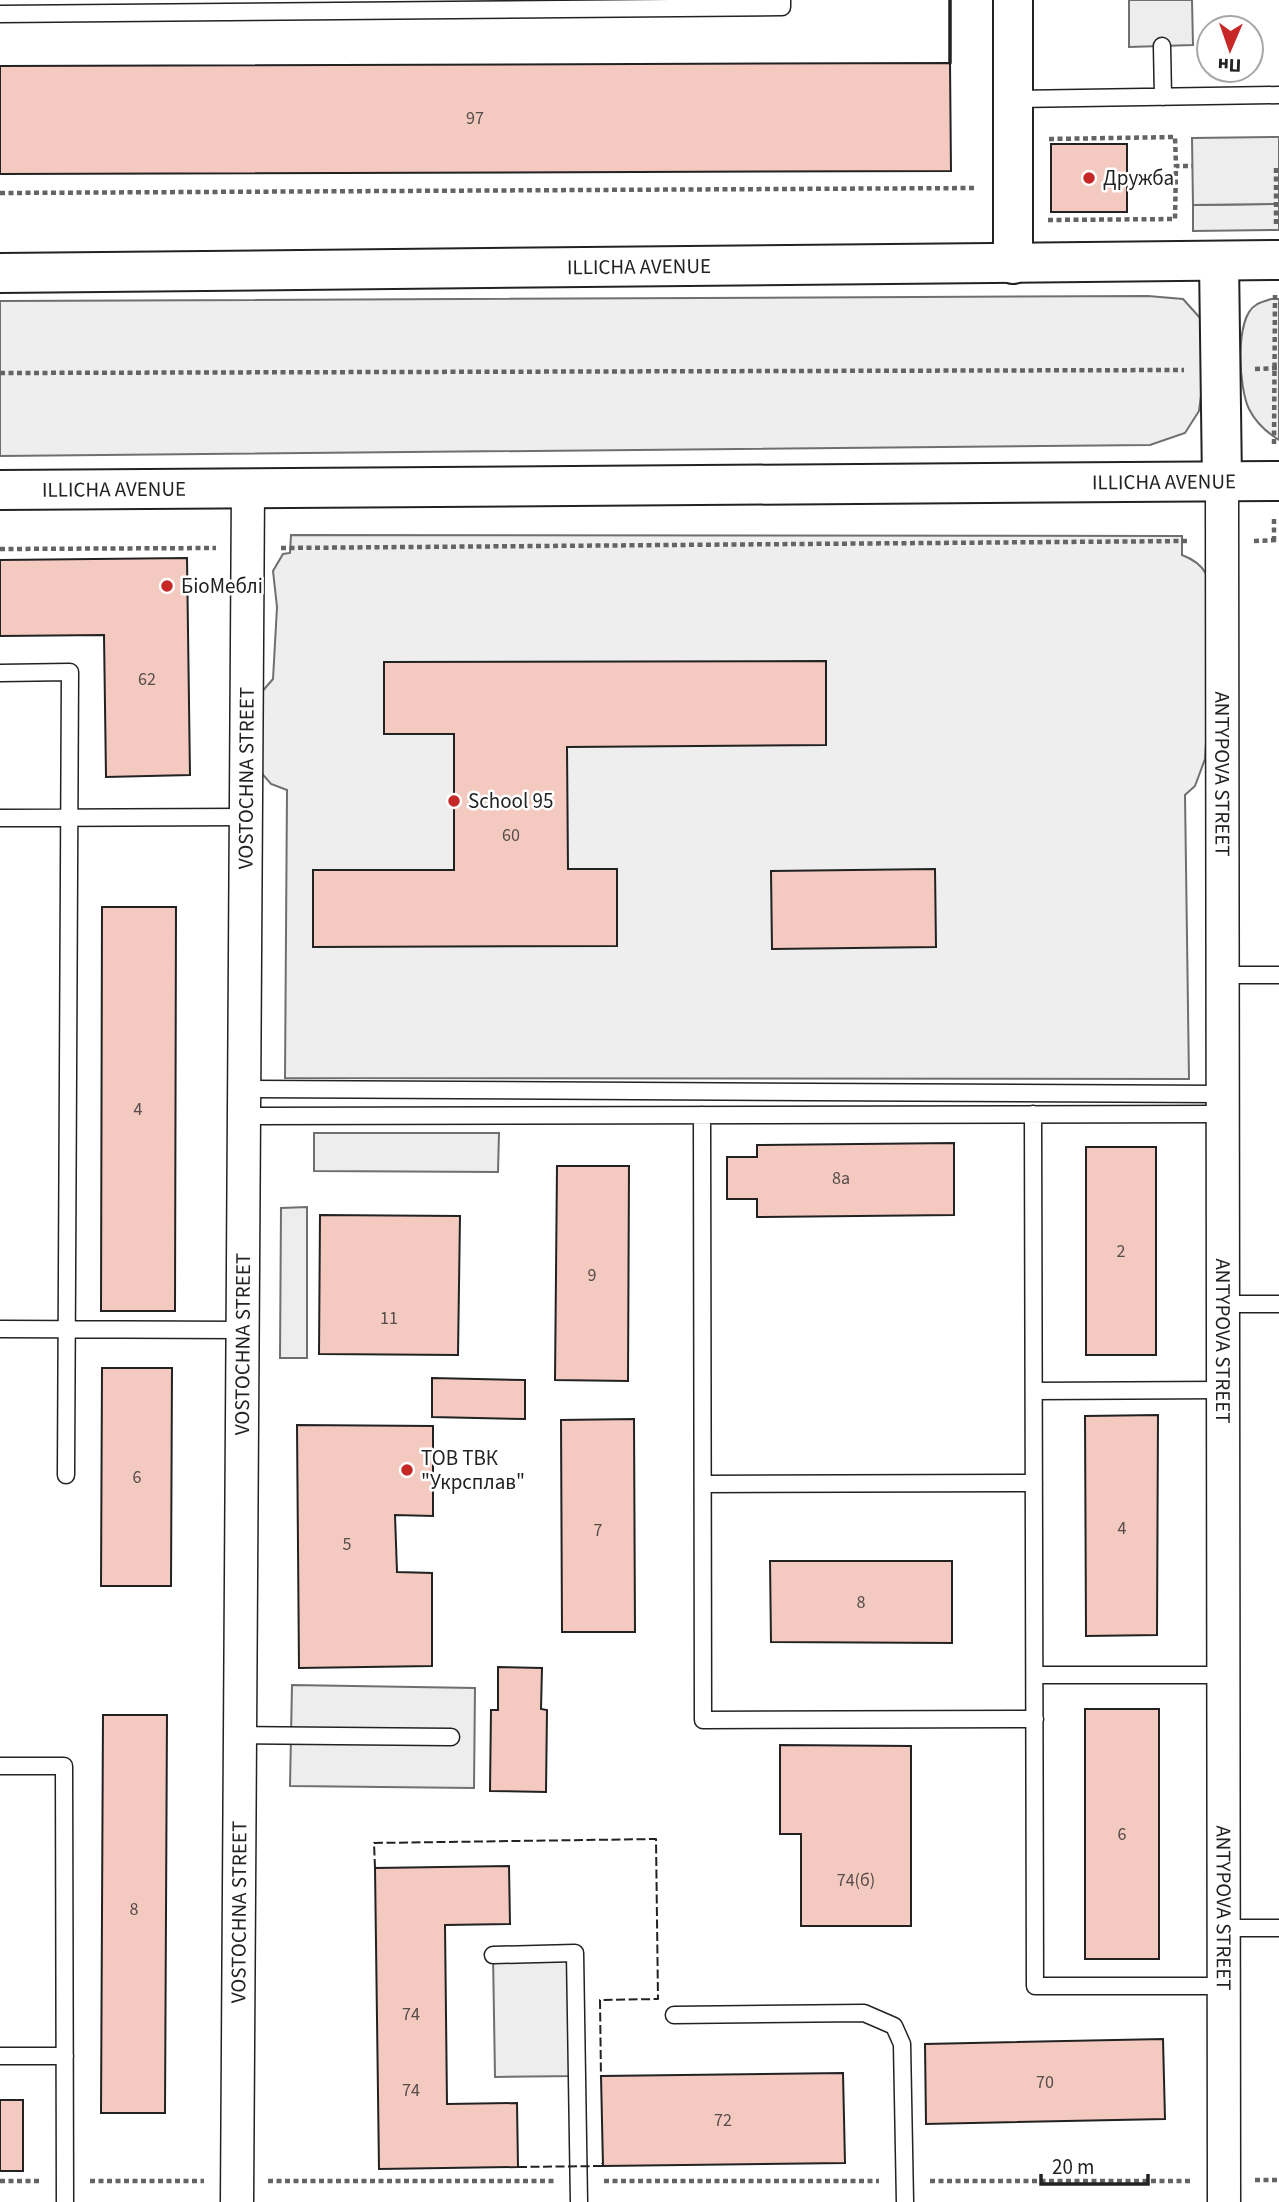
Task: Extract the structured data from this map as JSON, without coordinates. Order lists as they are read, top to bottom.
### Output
{
  "streets": {
    "main road": ["ILLICHA AVENUE"],
    "street": ["ANTYPOVA STREET", "VOSTOCHNA STREET"]
  },
  "crossings": [
    ["ILLICHA AVENUE", "ANTYPOVA STREET"],
    ["ILLICHA AVENUE", "VOSTOCHNA STREET"]
  ],
  "places": [
    "Дружба",
    "БіоМеблі",
    "School 95",
    "ТОВ ТВК \"Укрсплав\""
  ],
  "house_numbers": [
    "97",
    "62",
    "60",
    "4",
    "8а",
    "2",
    "9",
    "11",
    "6",
    "4",
    "7",
    "5",
    "8",
    "6",
    "74(б)",
    "8",
    "74",
    "70",
    "74",
    "72"
  ],
  "scale_bar": "20 m",
  "north": "bottom"
}
